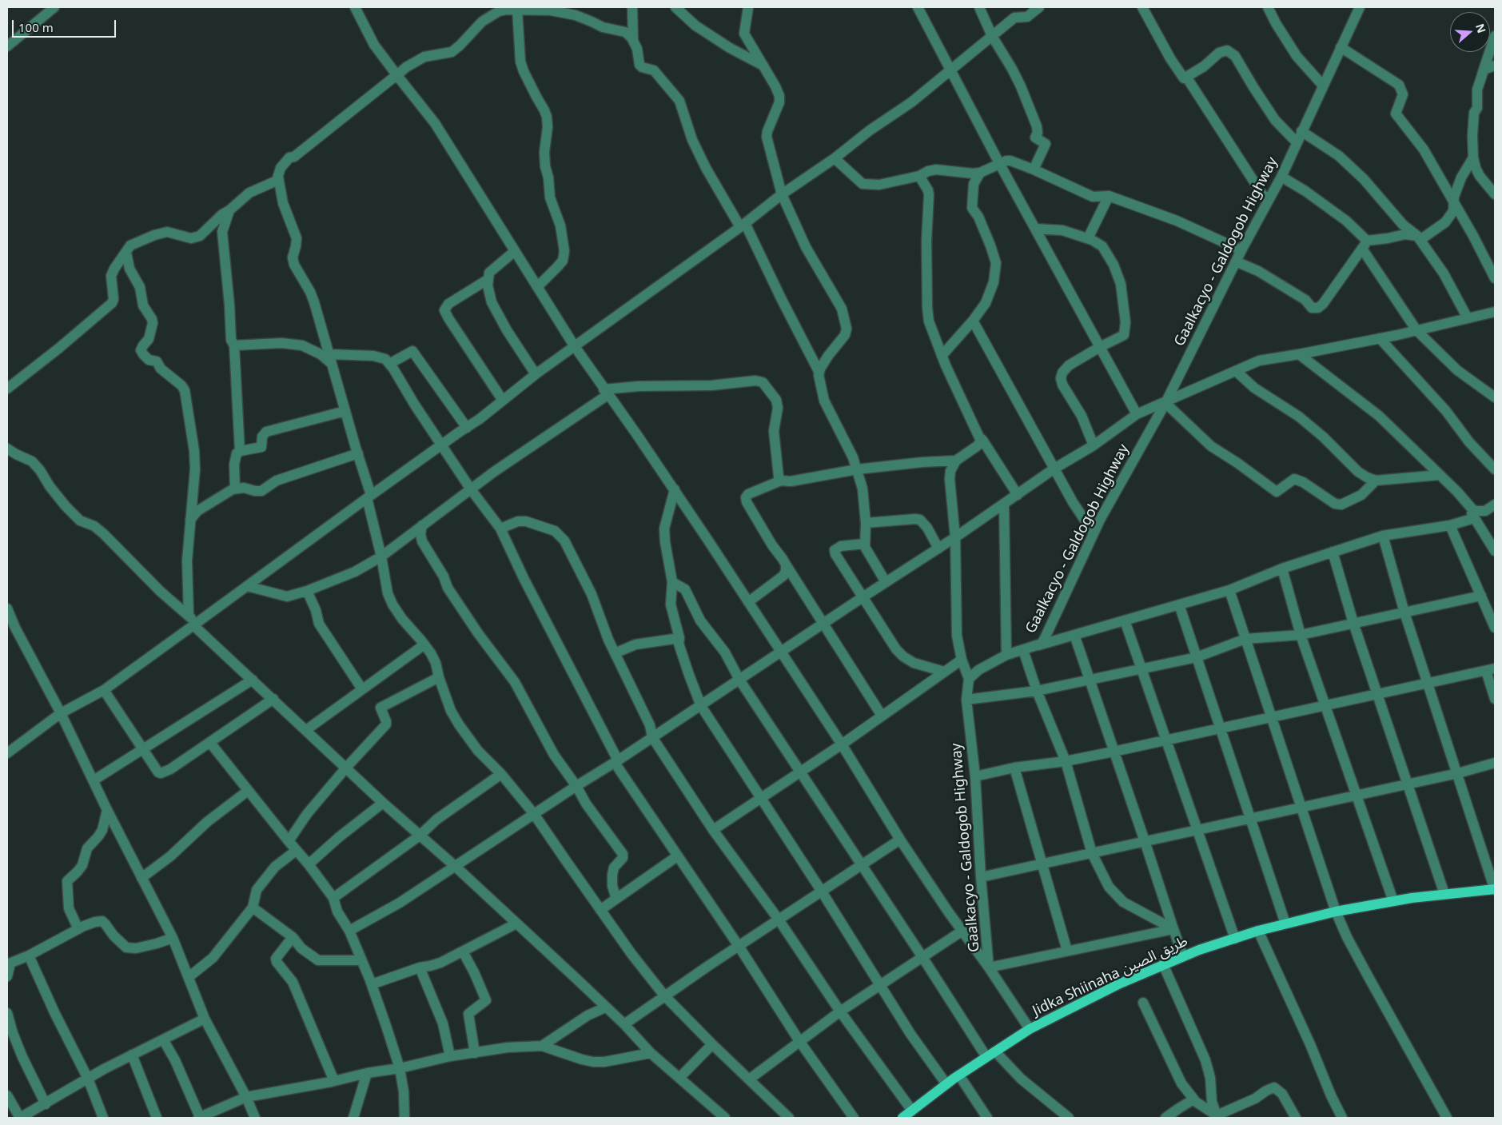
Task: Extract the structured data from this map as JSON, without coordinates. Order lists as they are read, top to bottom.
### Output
{
  "streets": {
    "main road": ["Jidka Shiinaha طريق الصين"],
    "street": ["Gaalkacyo - Galdogob Highway"]
  },
  "crossings": [
    ["Gaalkacyo - Galdogob Highway", "Jidka Shiinaha طريق الصين"]
  ],
  "scale_bar": "100 m",
  "north": "right"
}
